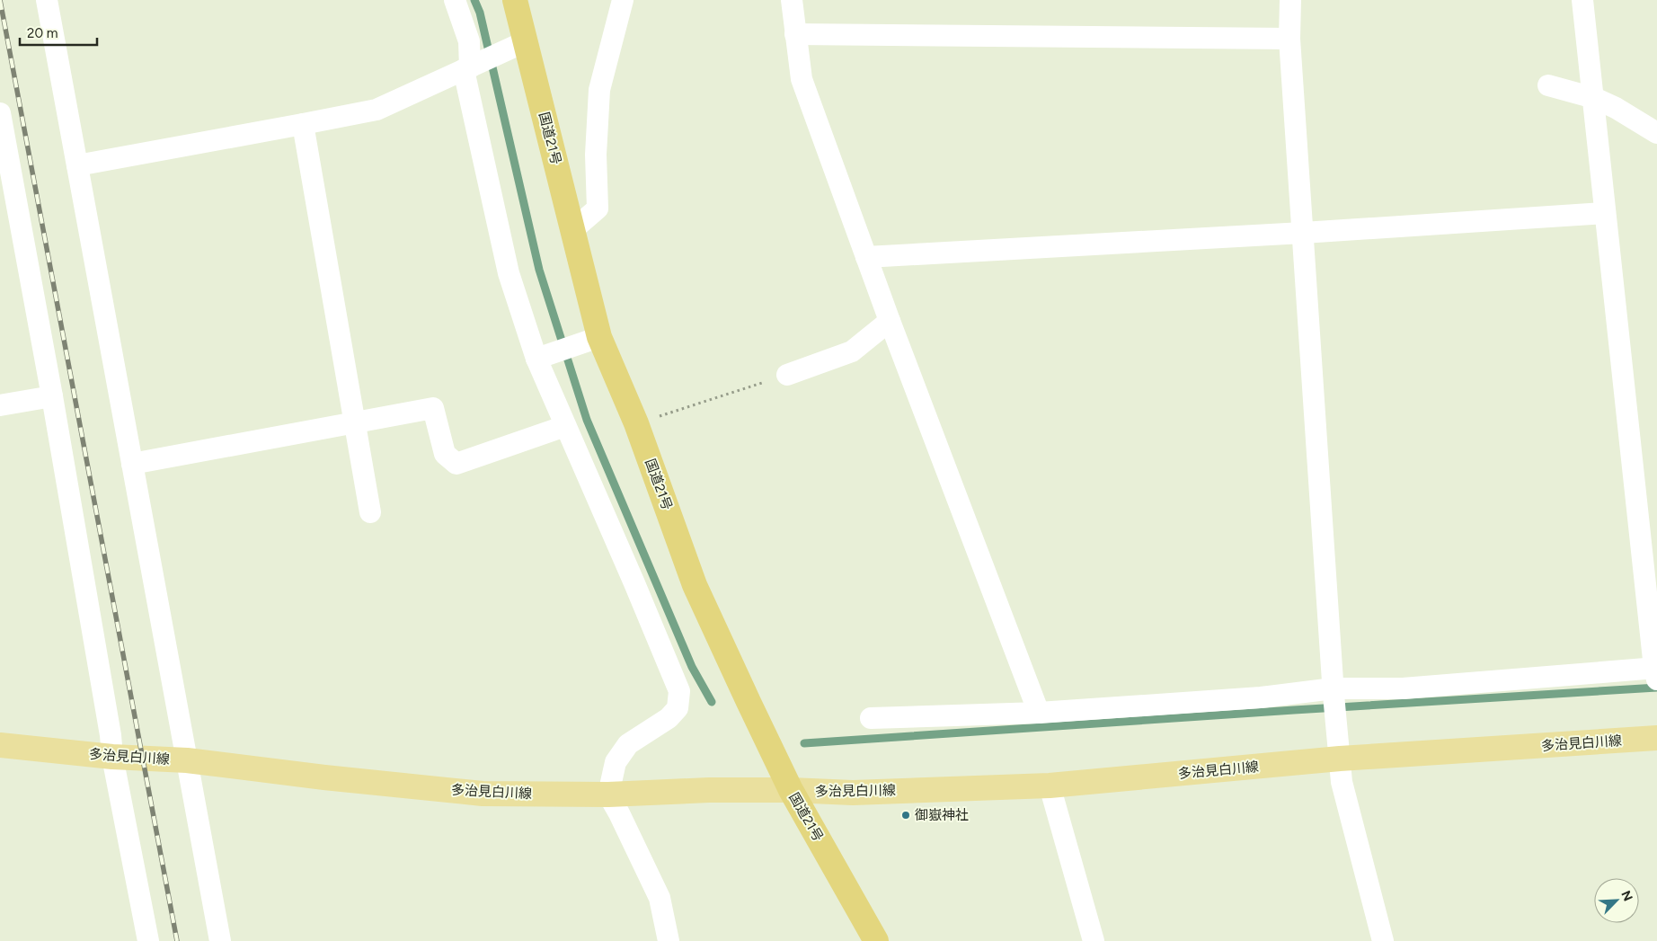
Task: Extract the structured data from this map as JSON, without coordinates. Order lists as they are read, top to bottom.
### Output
{
  "streets": {
    "highway": ["国道21号"],
    "main road": ["多治見白川線"]
  },
  "crossings": [
    ["国道21号", "多治見白川線"]
  ],
  "places": ["御嶽神社"],
  "scale_bar": "20 m",
  "north": "top right"
}
